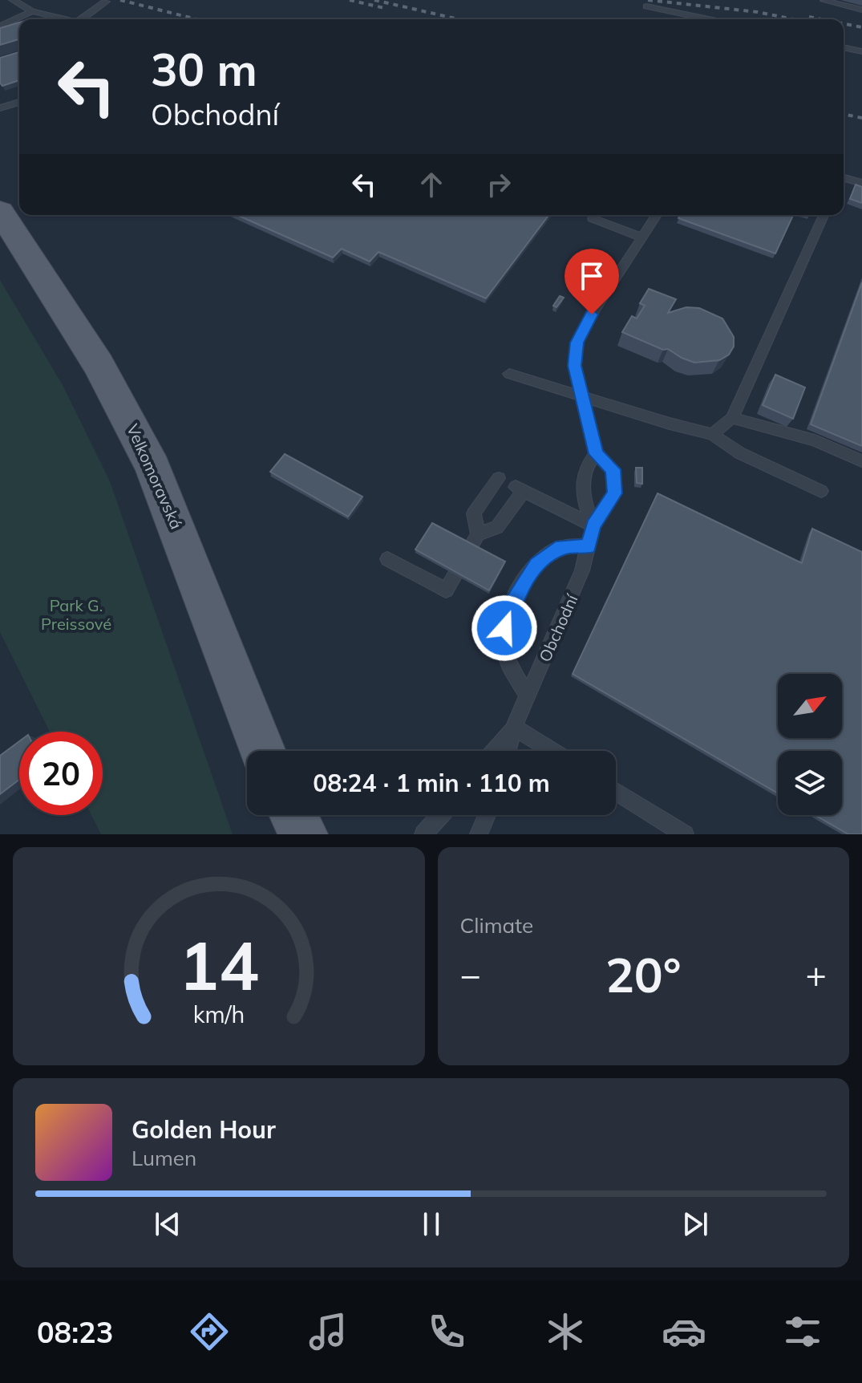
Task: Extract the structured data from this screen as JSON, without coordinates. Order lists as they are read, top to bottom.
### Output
{
  "streets": {
    "main road": ["Velkomoravská"],
    "lane": ["Obchodní"]
  },
  "parks": ["Park G. Preissové"],
  "north": "top right",
  "page": {
    "turn": ["30 m", "Obchodní"],
    "limit": "20",
    "trip": "08:24 · 1 min · 110 m",
    "tile": "Climate",
    "heat": ["−", "20°", "+"],
    "song": ["Golden Hour", "Lumen"],
    "tabs": "08:23",
    "gauge": ["14", "km/h"]
  }
}
